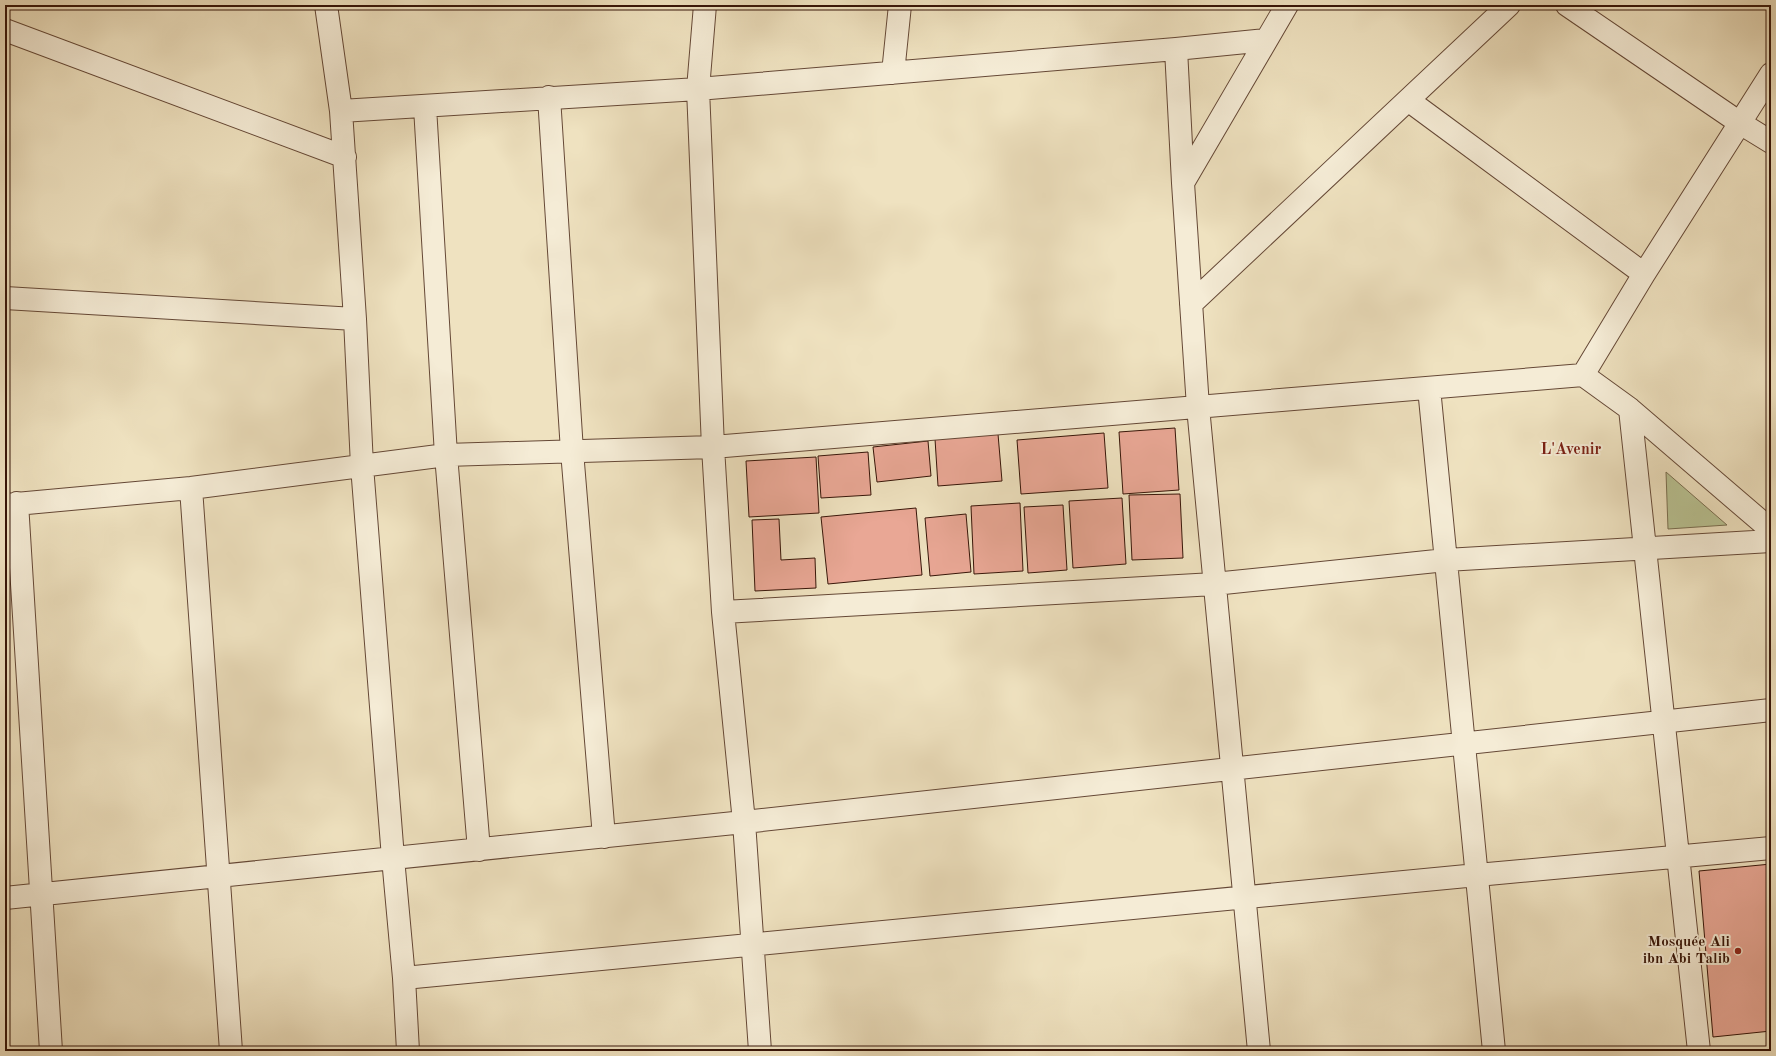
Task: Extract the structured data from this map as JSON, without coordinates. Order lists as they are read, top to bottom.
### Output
{
  "districts": ["L'Avenir"],
  "places": ["Mosquée Ali ibn Abi Talib"]
}
